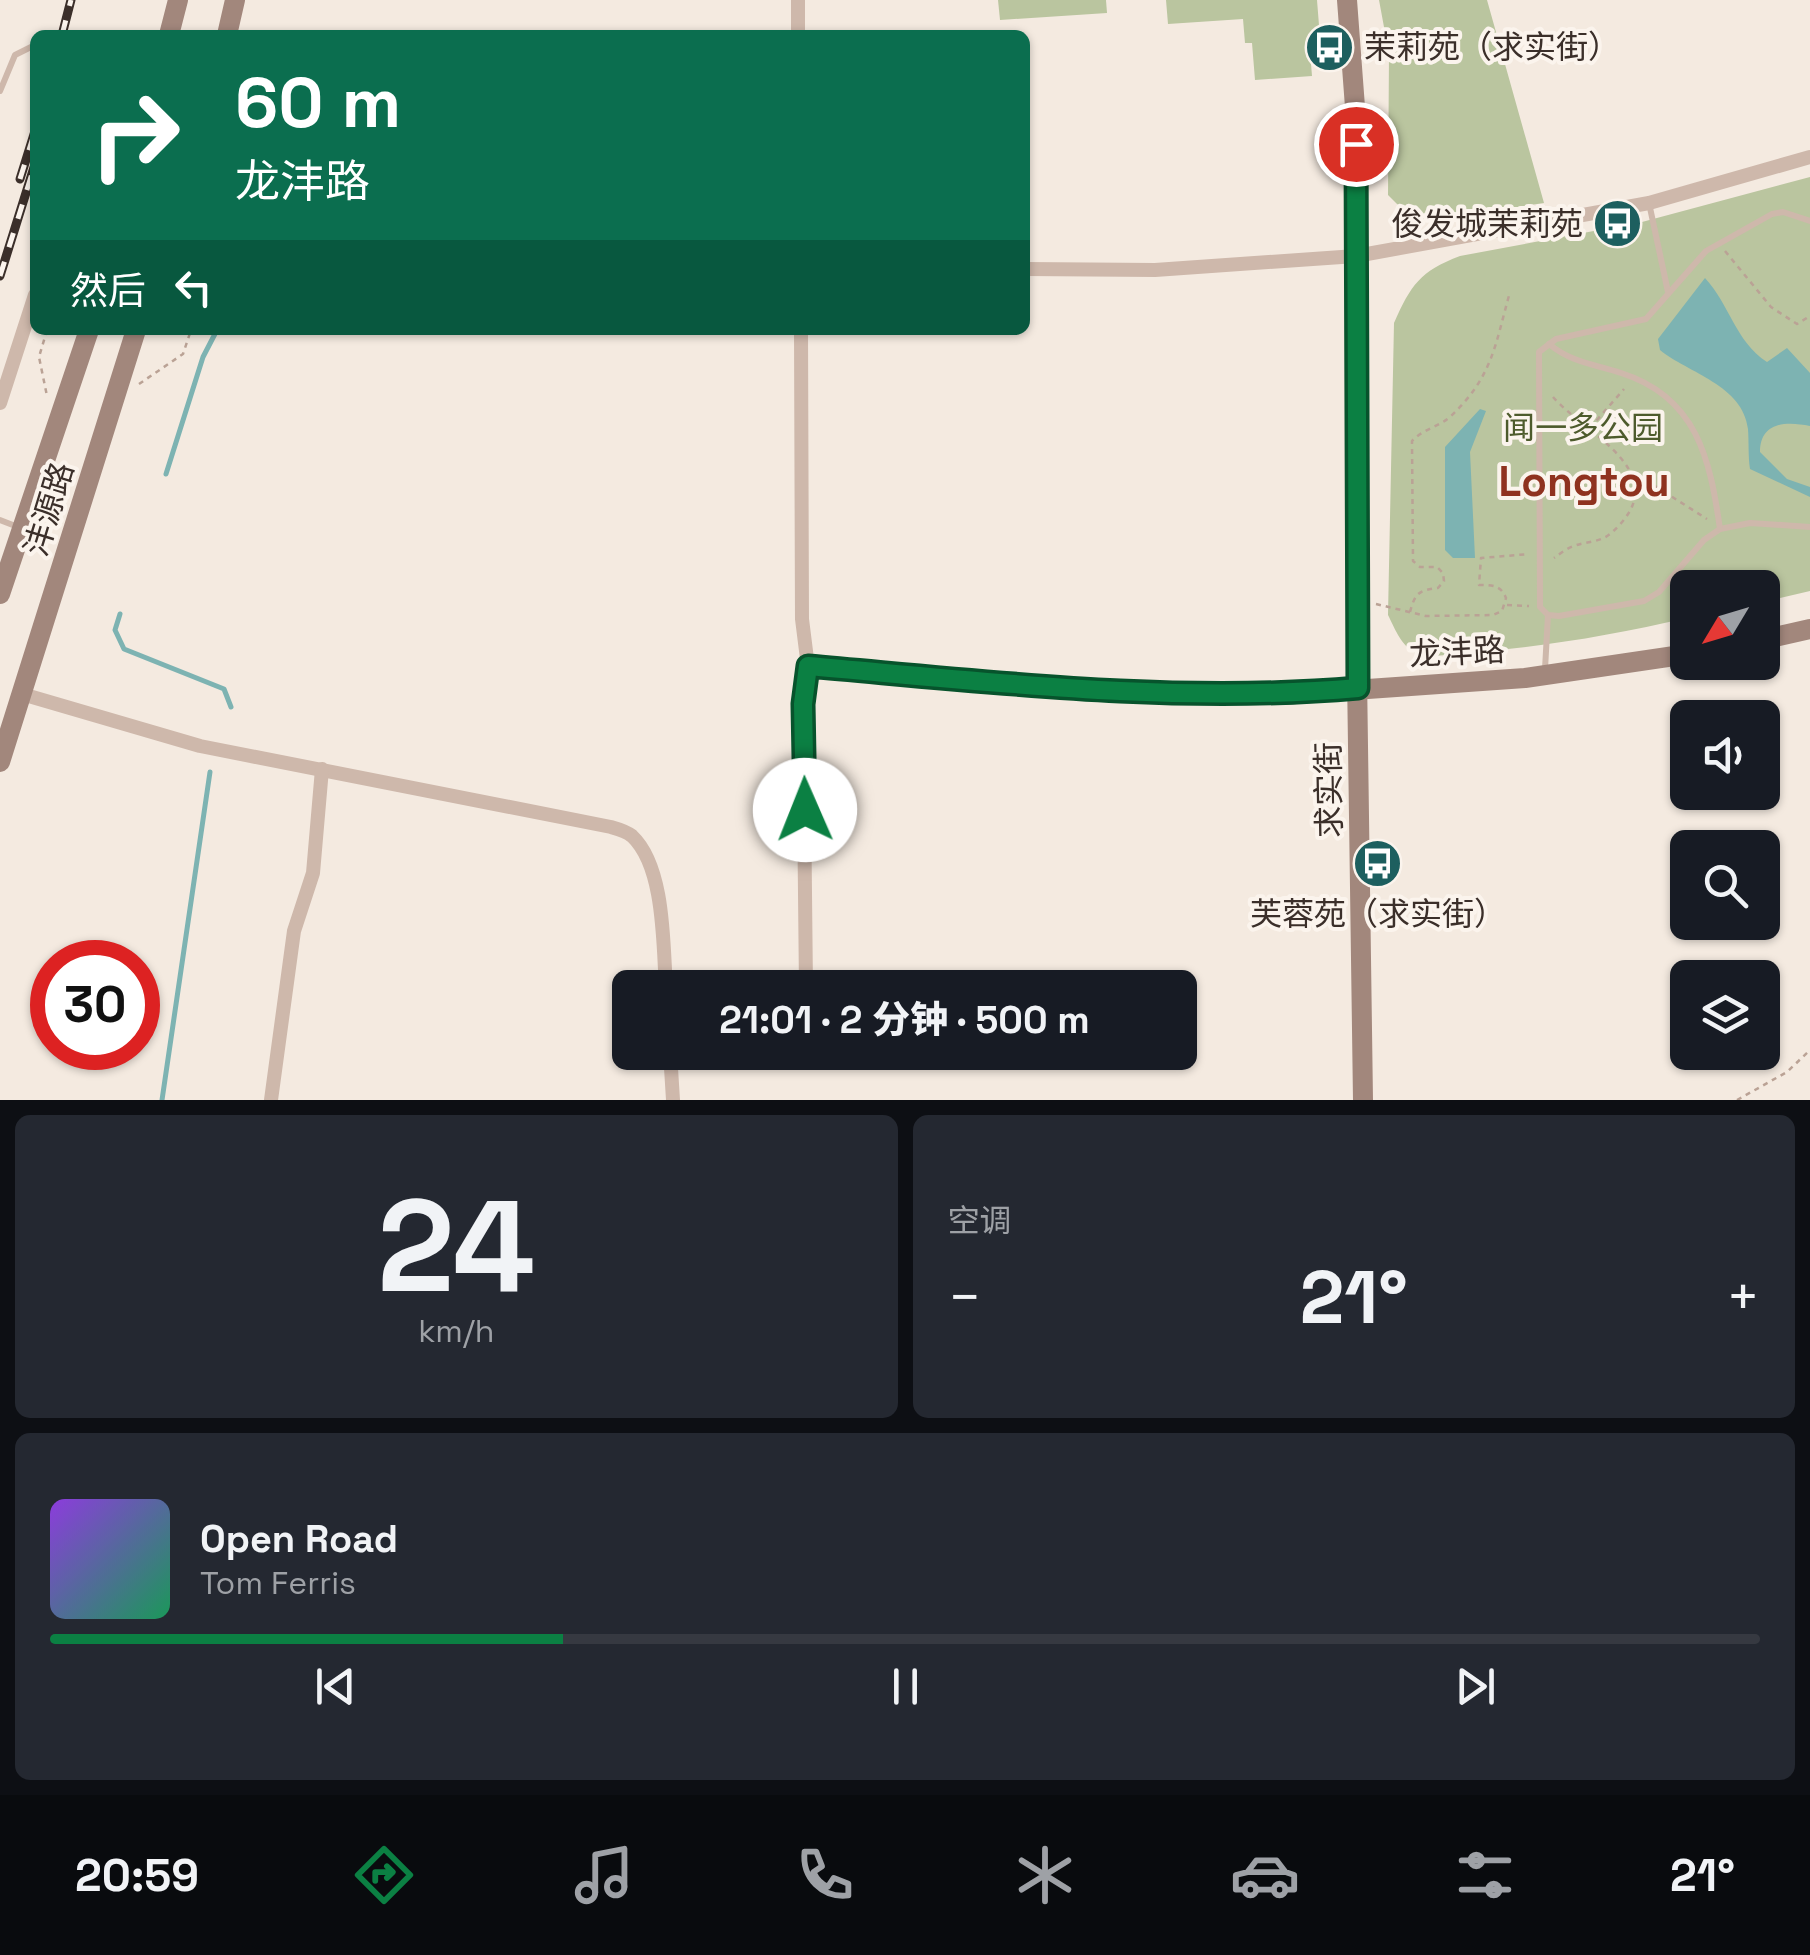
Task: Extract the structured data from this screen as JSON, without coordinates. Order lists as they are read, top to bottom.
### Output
{
  "streets": {
    "street": ["沣源路", "龙沣路", "求实街"]
  },
  "crossings": [
    ["龙沣路", "求实街"]
  ],
  "districts": ["Longtou"],
  "parks": ["闻一多公园"],
  "places": {
    "bus stop": ["茉莉苑（求实街）", "俊发城茉莉苑", "芙蓉苑（求实街）"]
  },
  "north": "bottom left",
  "page": {
    "turn": ["60 m", "龙沣路"],
    "then": "然后",
    "limit": "30",
    "trip": "21:01 · 2 分钟 · 500 m",
    "tile": [
      ["24", "km/h"],
      "空调"
    ],
    "heat": ["−", "21°", "+"],
    "song": ["Open Road", "Tom Ferris"],
    "tabs": ["20:59", "21°"]
  }
}
